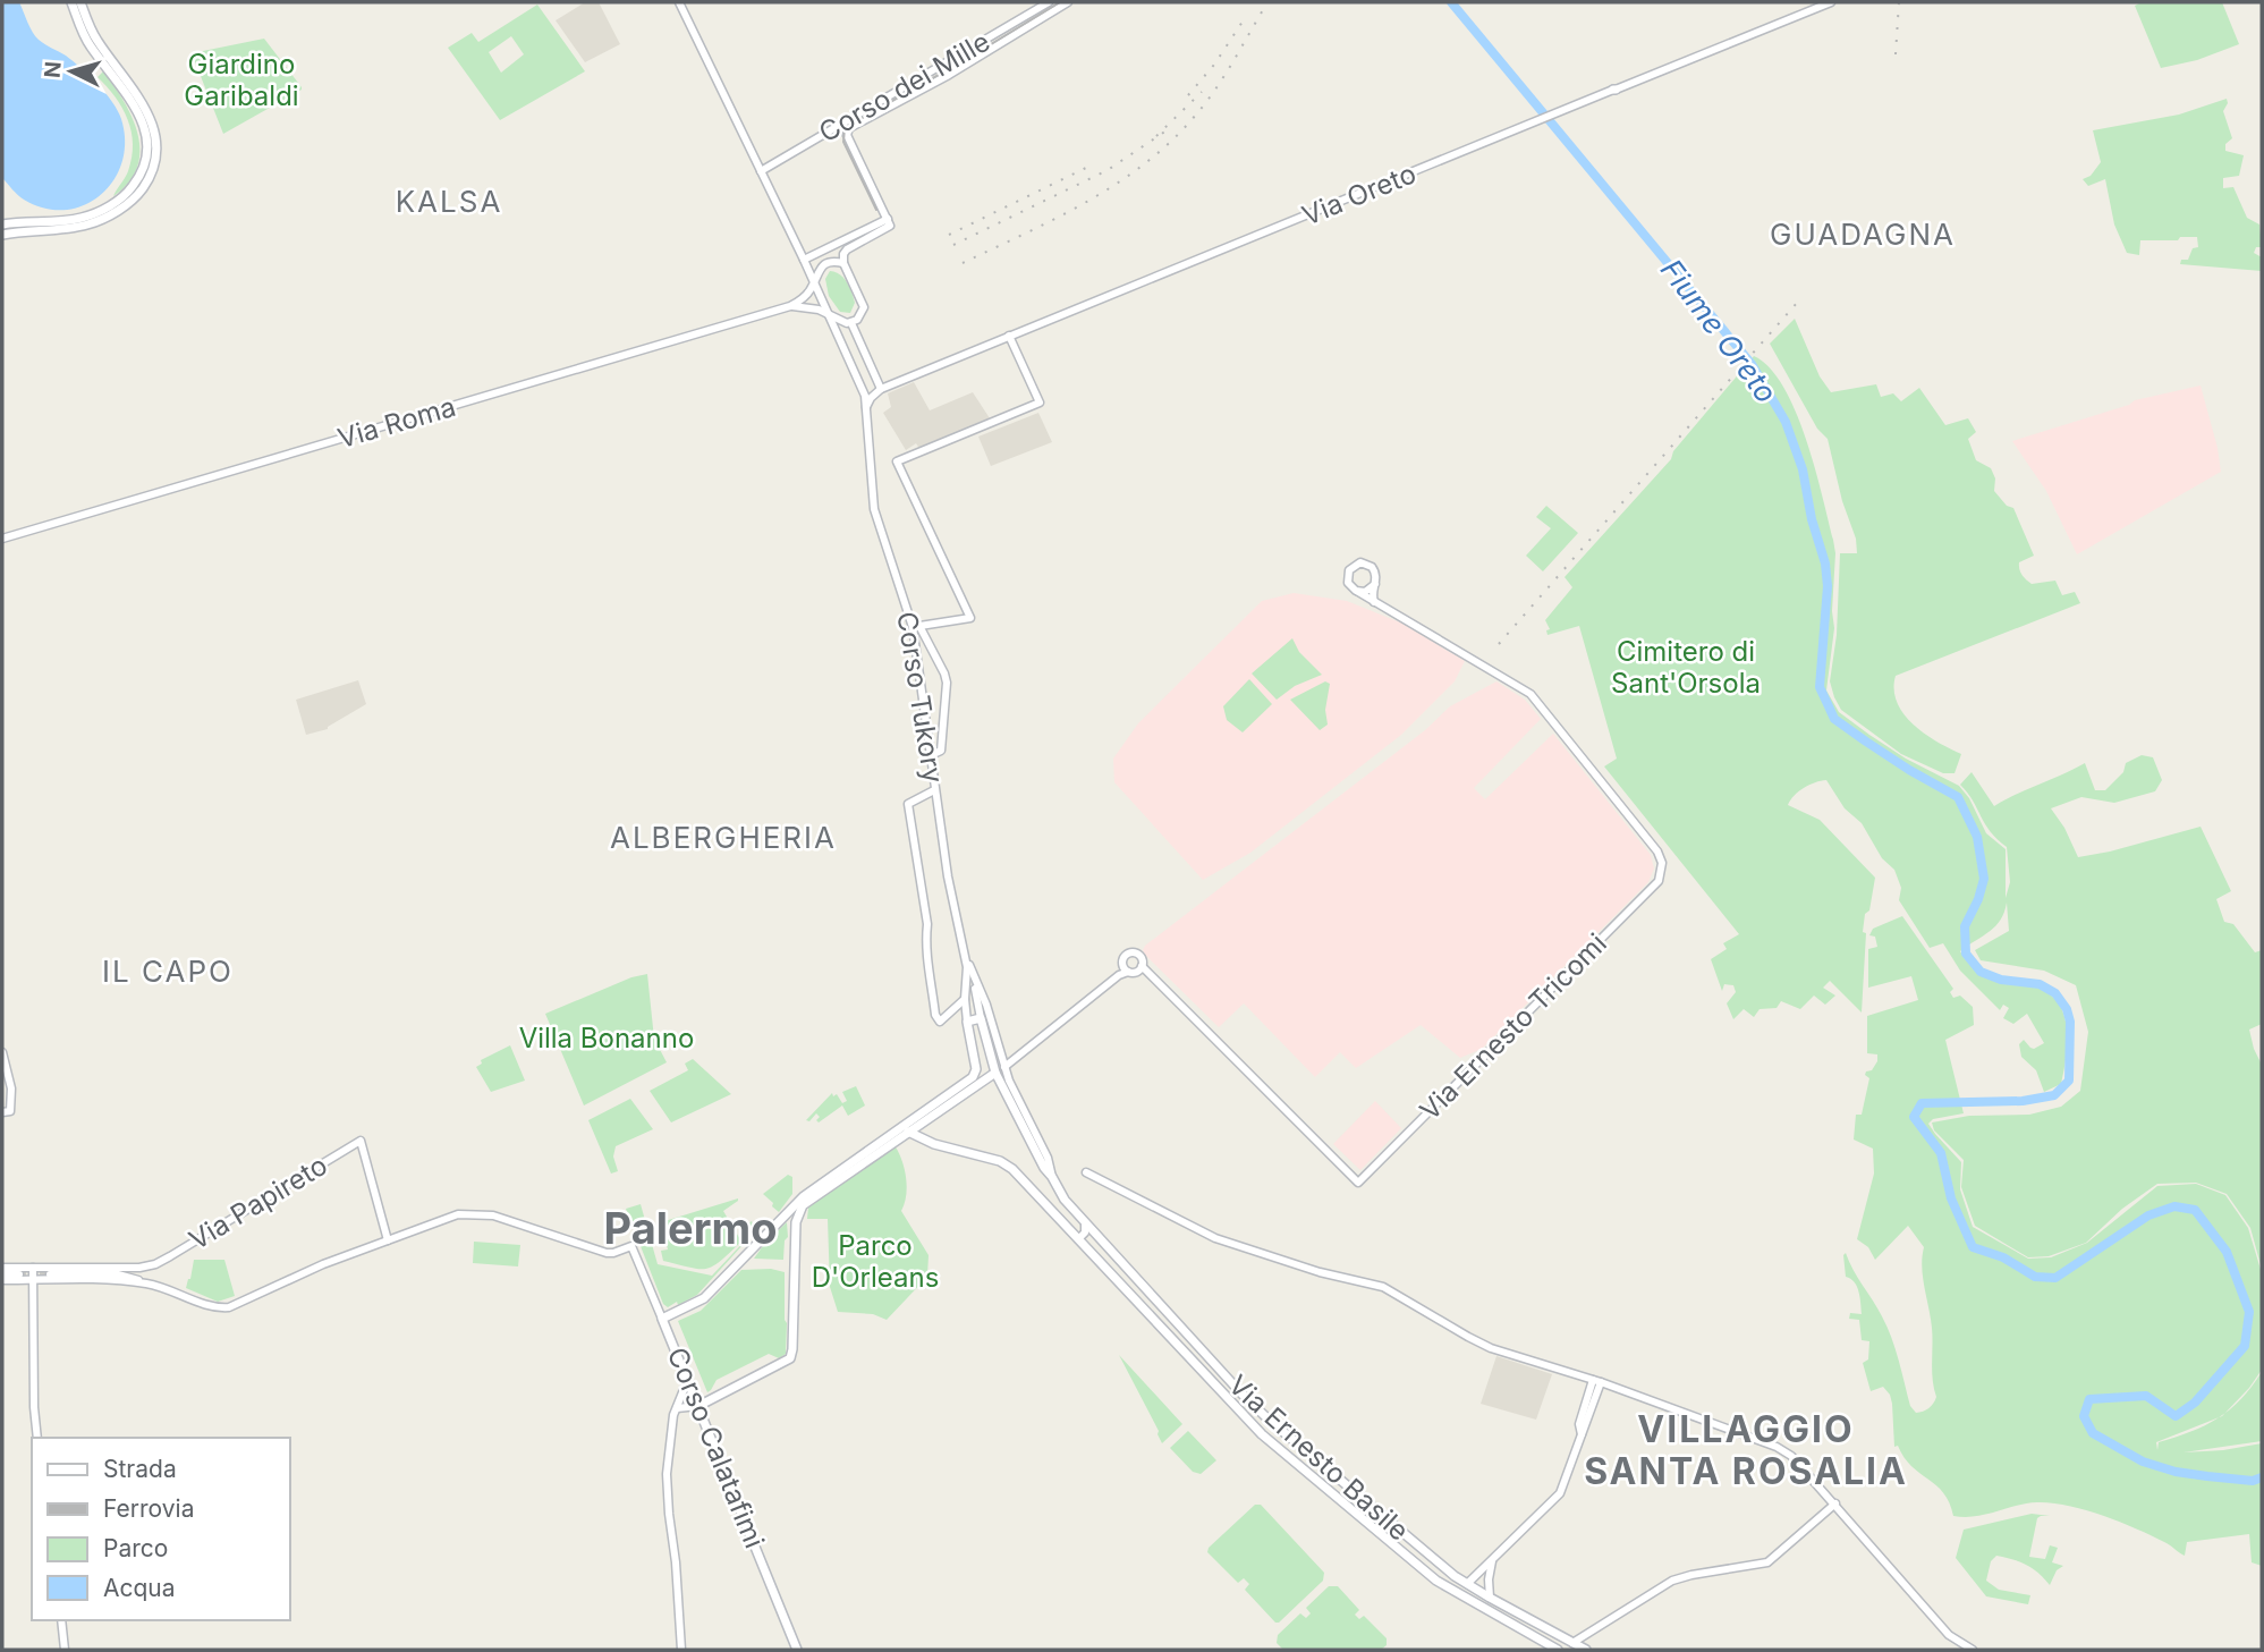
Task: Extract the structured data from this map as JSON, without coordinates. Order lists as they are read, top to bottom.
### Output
{
  "streets": {
    "main road": ["Corso Tukory", "Corso Calatafimi", "Via Ernesto Basile"],
    "street": [
      "Corso dei Mille",
      "Via Oreto",
      "Via Roma",
      "Via Ernesto Tricomi",
      "Via Papireto"
    ]
  },
  "crossings": [
    ["Corso dei Mille", "Corso Tukory"],
    ["Corso Tukory", "Via Ernesto Tricomi"],
    ["Corso Tukory", "Via Ernesto Basile"],
    ["Via Ernesto Tricomi", "Via Ernesto Basile"],
    ["Via Papireto", "Corso Calatafimi"]
  ],
  "districts": [
    "KALSA",
    "GUADAGNA",
    "ALBERGHERIA",
    "IL CAPO",
    "Palermo",
    "VILLAGGIO SANTA ROSALIA"
  ],
  "water": ["Fiume Oreto"],
  "parks": [
    "Giardino Garibaldi",
    "Cimitero di Sant'Orsola",
    "Villa Bonanno",
    "Parco D'Orleans"
  ],
  "legend": [
    "Strada",
    "Ferrovia",
    "Parco",
    "Acqua"
  ],
  "north": "left"
}
